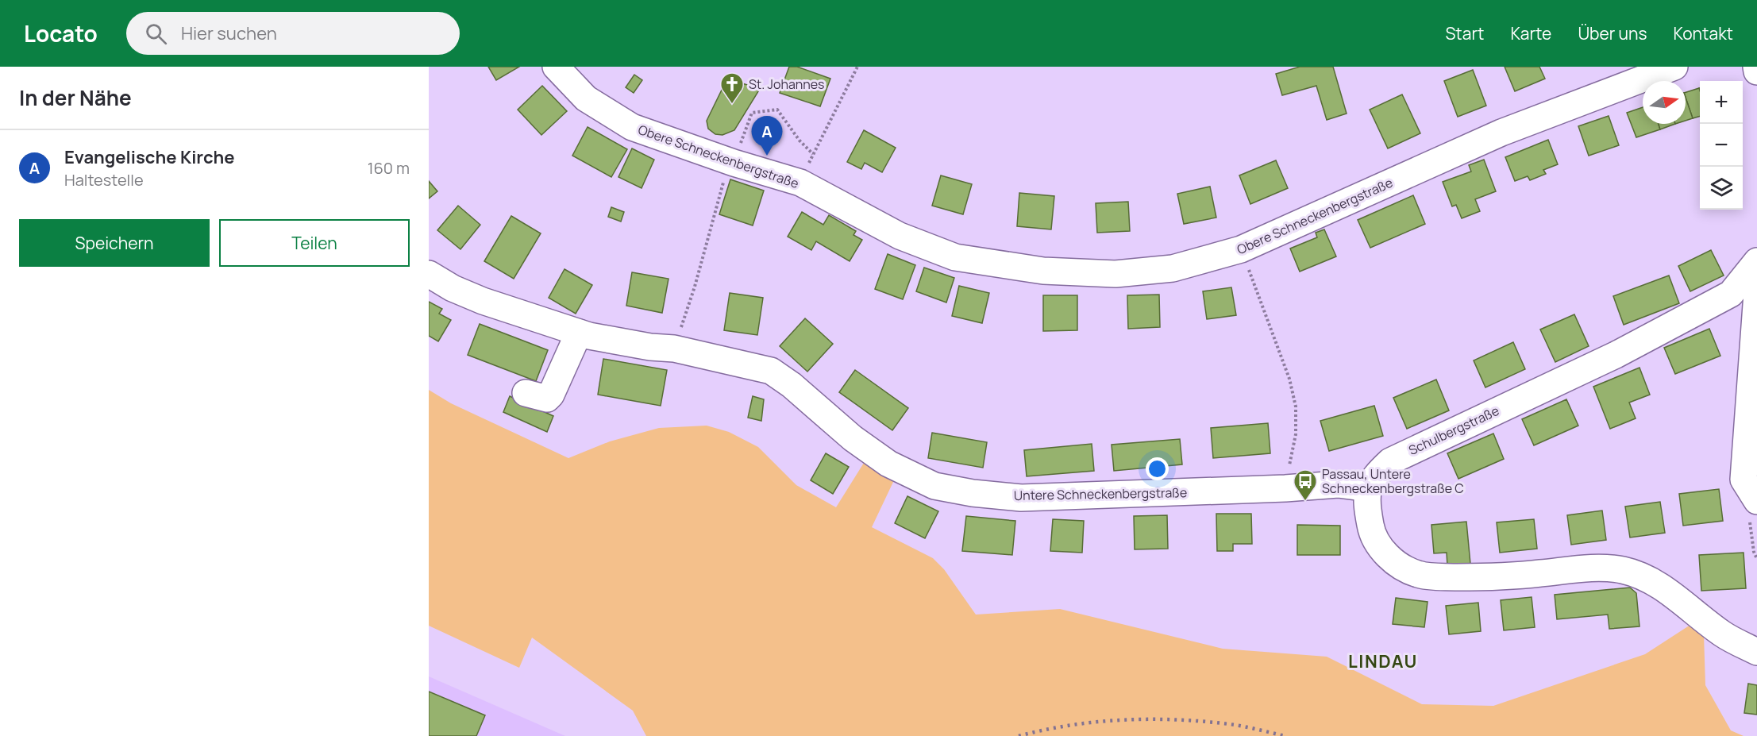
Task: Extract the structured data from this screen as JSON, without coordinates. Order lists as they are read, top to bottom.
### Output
{
  "streets": {
    "street": ["Obere Schneckenbergstraße", "Schulbergstraße", "Untere Schneckenbergstraße"]
  },
  "crossings": [
    ["Schulbergstraße", "Untere Schneckenbergstraße"]
  ],
  "districts": ["LINDAU"],
  "places": {
    "church": ["St. Johannes"],
    "bus stop": ["Passau, Untere Schneckenbergstraße C"]
  },
  "north": "right",
  "page": {
    "header": "Locato",
    "search": "Hier suchen",
    "nav": [
      "Start",
      "Karte",
      "Über uns",
      "Kontakt"
    ],
    "heading": "In der Nähe",
    "map_buttons": ["+", "−"],
    "pins": "A",
    "list": [
      {
        "mark": "A",
        "name": "Evangelische Kirche",
        "note": "Haltestelle",
        "value": "160 m"
      }
    ],
    "buttons": ["Speichern", "Teilen"]
  }
}
